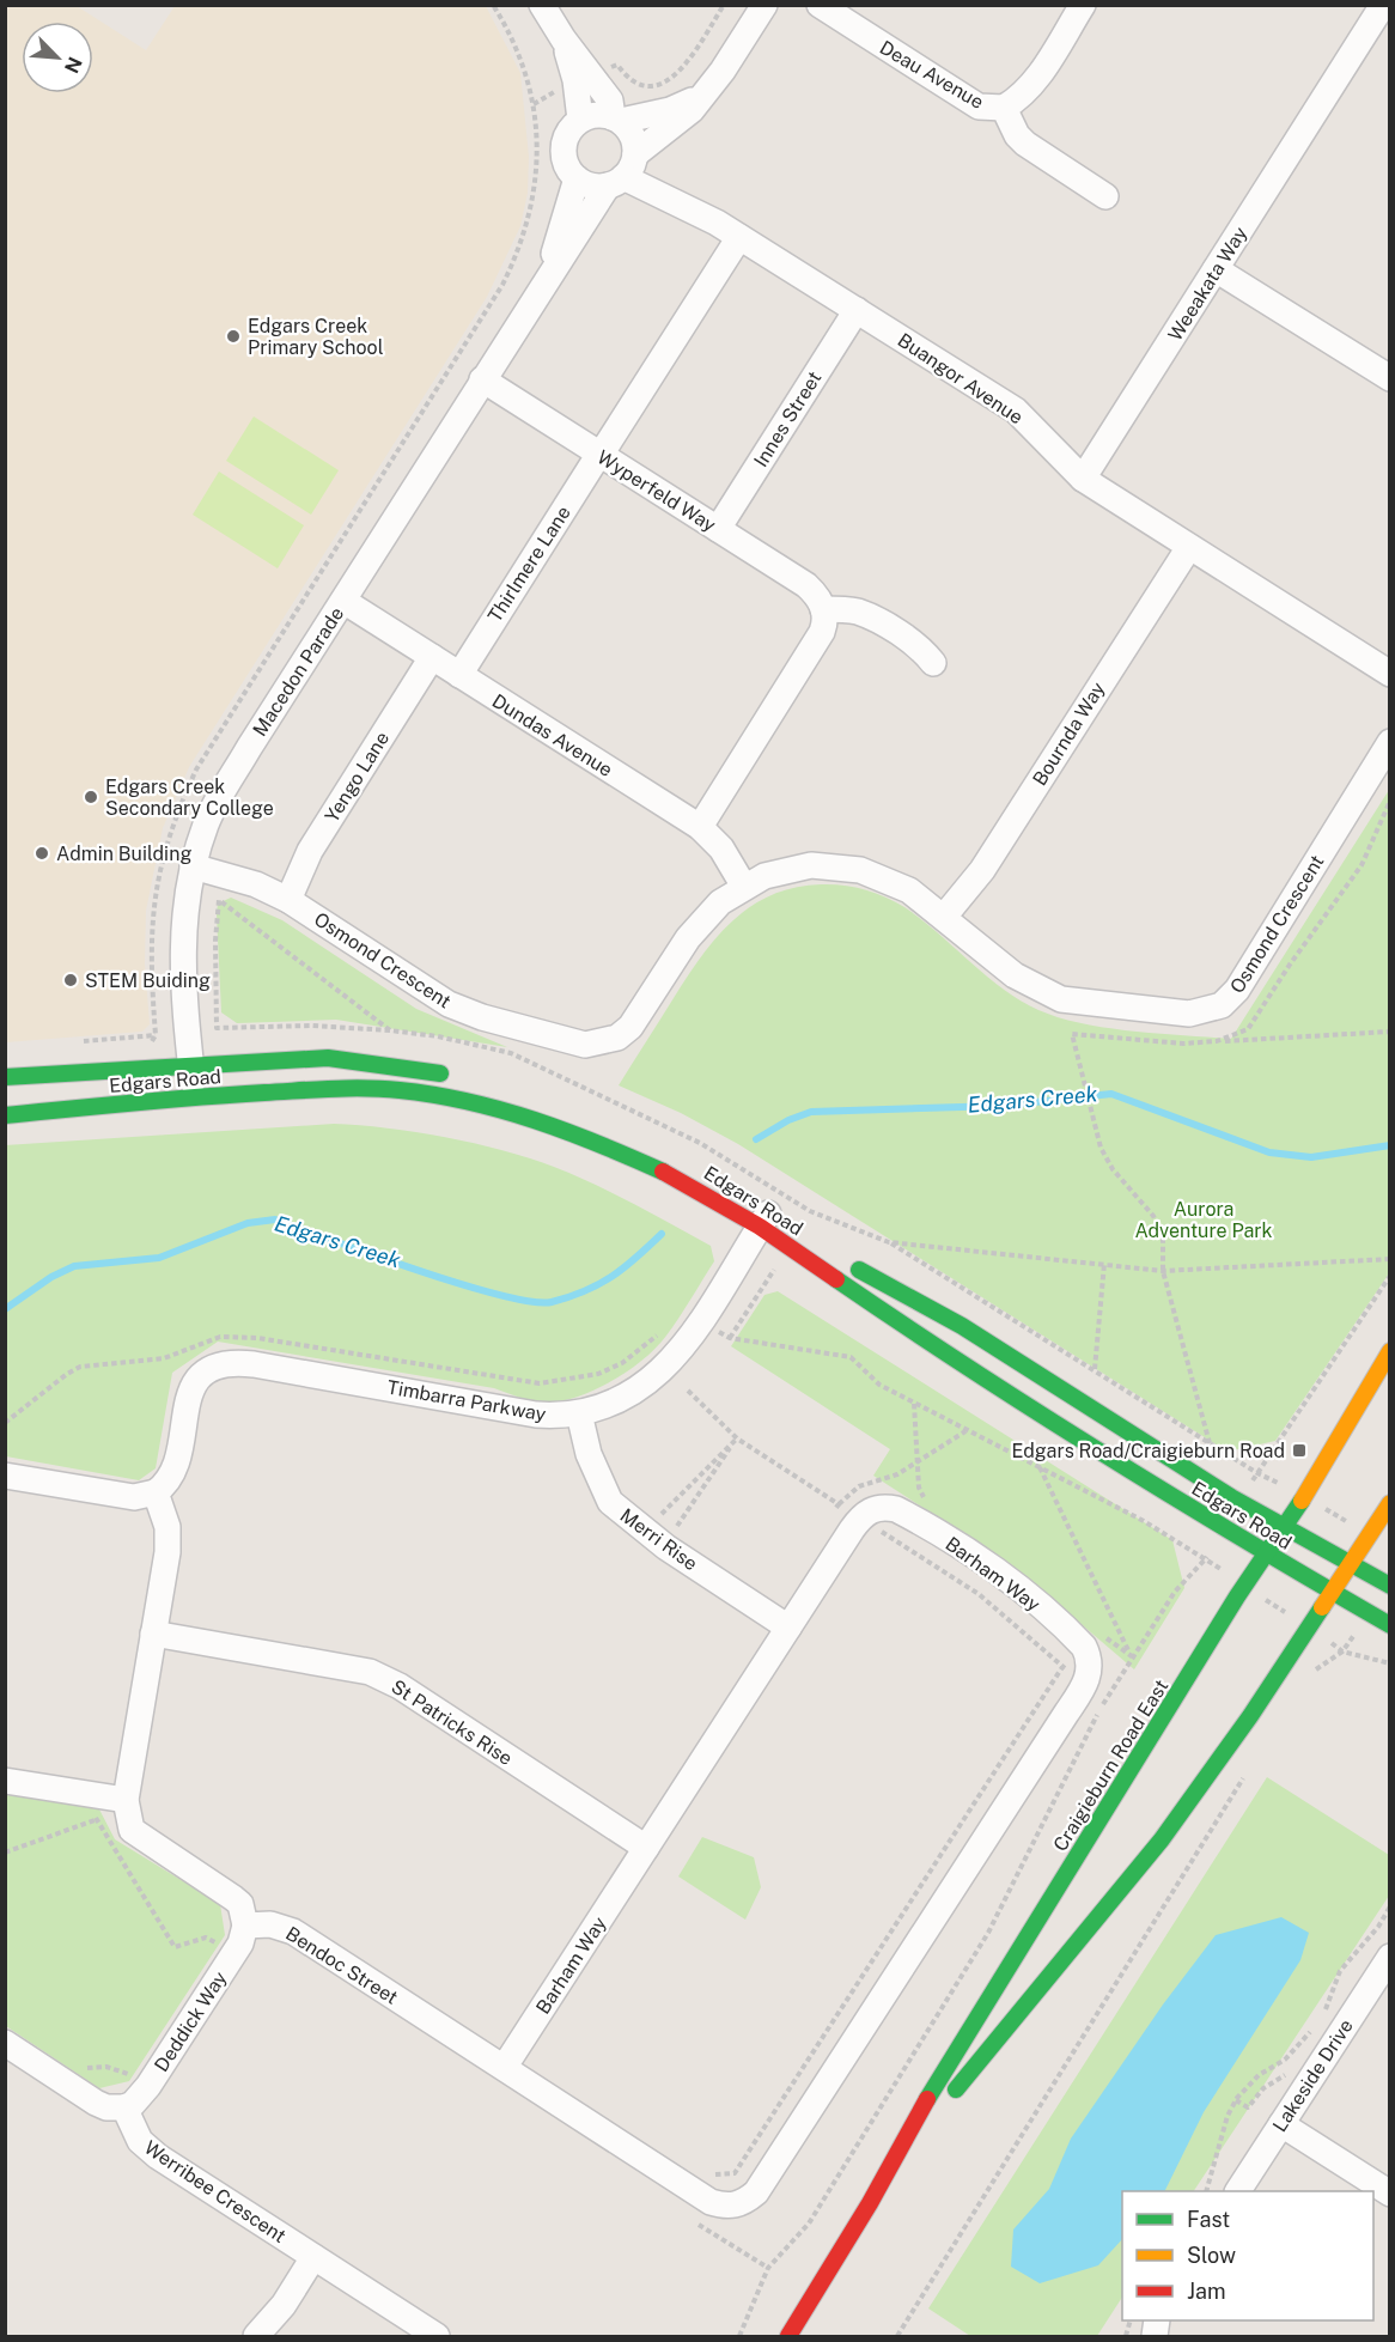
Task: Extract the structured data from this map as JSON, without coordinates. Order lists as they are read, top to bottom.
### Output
{
  "streets": {
    "main road": ["Edgars Road", "Craigieburn Road East"],
    "street": [
      "Deau Avenue",
      "Weeakata Way",
      "Buangor Avenue",
      "Innes Street",
      "Wyperfeld Way",
      "Thirlmere Lane",
      "Macedon Parade",
      "Bournda Way",
      "Dundas Avenue",
      "Yengo Lane",
      "Osmond Crescent",
      "Timbarra Parkway",
      "Merri Rise",
      "Barham Way",
      "St Patricks Rise",
      "Bendoc Street",
      "Deddick Way",
      "Lakeside Drive",
      "Werribee Crescent"
    ]
  },
  "crossings": [
    ["Weeakata Way", "Buangor Avenue"],
    ["Buangor Avenue", "Innes Street"],
    ["Buangor Avenue", "Thirlmere Lane"],
    ["Buangor Avenue", "Macedon Parade"],
    ["Buangor Avenue", "Bournda Way"],
    ["Innes Street", "Wyperfeld Way"],
    ["Wyperfeld Way", "Thirlmere Lane"],
    ["Wyperfeld Way", "Macedon Parade"],
    ["Thirlmere Lane", "Dundas Avenue"],
    ["Macedon Parade", "Dundas Avenue"],
    ["Macedon Parade", "Osmond Crescent"],
    ["Macedon Parade", "Edgars Road"],
    ["Bournda Way", "Osmond Crescent"],
    ["Dundas Avenue", "Yengo Lane"],
    ["Dundas Avenue", "Osmond Crescent"],
    ["Yengo Lane", "Osmond Crescent"],
    ["Edgars Road", "Timbarra Parkway"],
    ["Edgars Road", "Craigieburn Road East"],
    ["Timbarra Parkway", "Merri Rise"],
    ["Merri Rise", "Barham Way"],
    ["Barham Way", "St Patricks Rise"],
    ["Barham Way", "Bendoc Street"],
    ["Bendoc Street", "Deddick Way"],
    ["Deddick Way", "Werribee Crescent"]
  ],
  "water": ["Edgars Creek"],
  "parks": ["Aurora Adventure Park"],
  "places": {
    "other": [
      "Edgars Creek Primary School",
      "Edgars Creek Secondary College",
      "Admin Building",
      "STEM Buiding"
    ],
    "transit": ["Edgars Road/Craigieburn Road"]
  },
  "legend": ["Fast", "Slow", "Jam"],
  "north": "bottom right"
}
